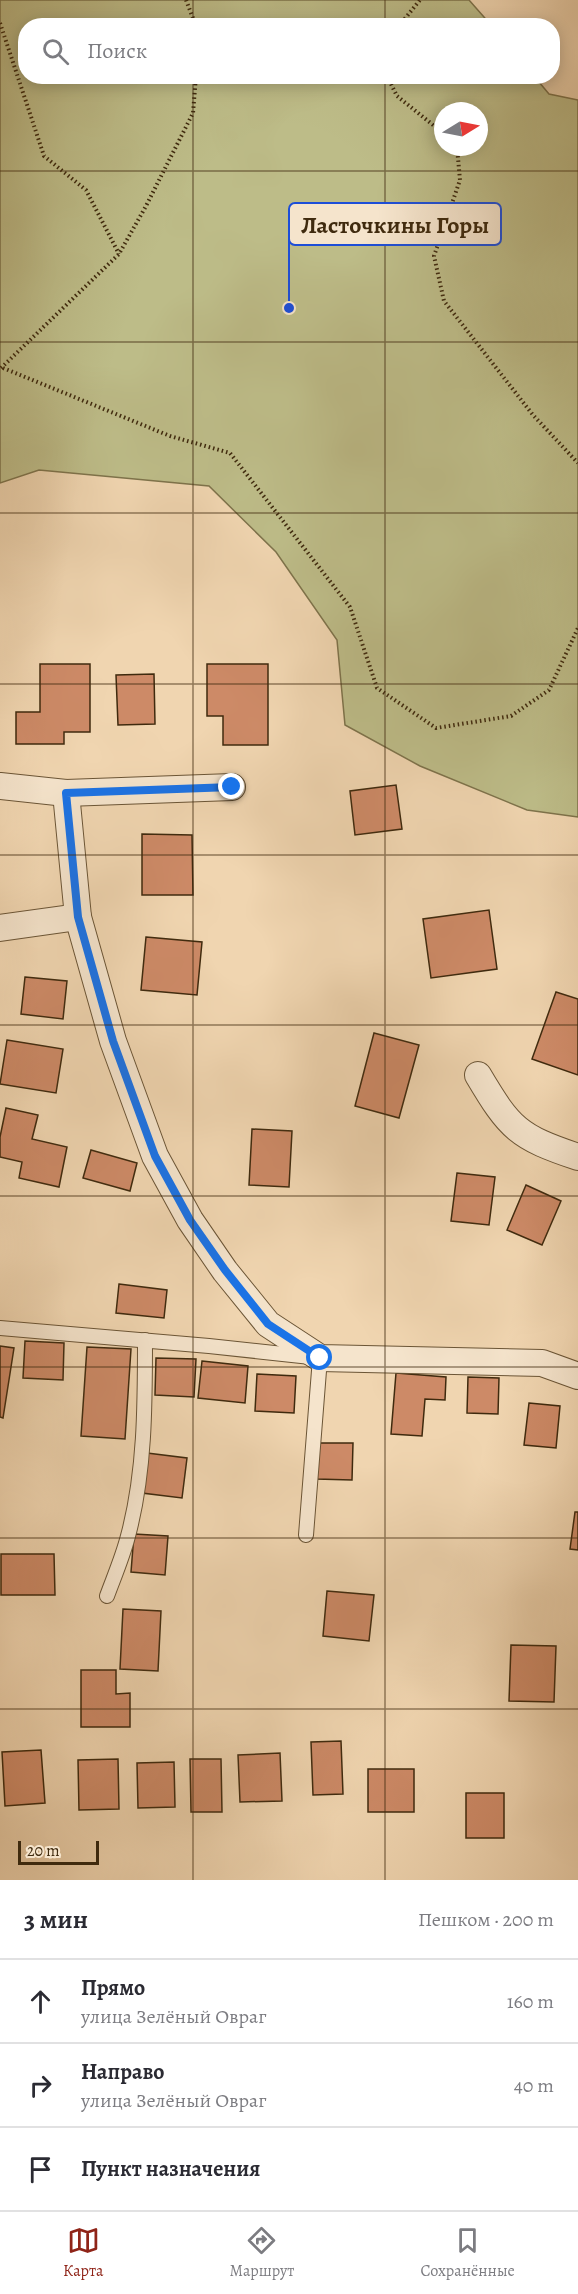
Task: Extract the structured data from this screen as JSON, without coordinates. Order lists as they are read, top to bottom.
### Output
{
  "places": ["Ласточкины Горы"],
  "scale_bar": "20 m",
  "north": "right",
  "page": {
    "search": "Поиск",
    "scale": "20 m",
    "heading": ["3 мин", "Пешком · 200 m"],
    "list": [
      ["Прямо", "улица Зелёный Овраг", "160 m"],
      ["Направо", "улица Зелёный Овраг", "40 m"],
      "Пункт назначения"
    ],
    "nav": ["Карта", "Маршрут", "Сохранённые"]
  }
}
